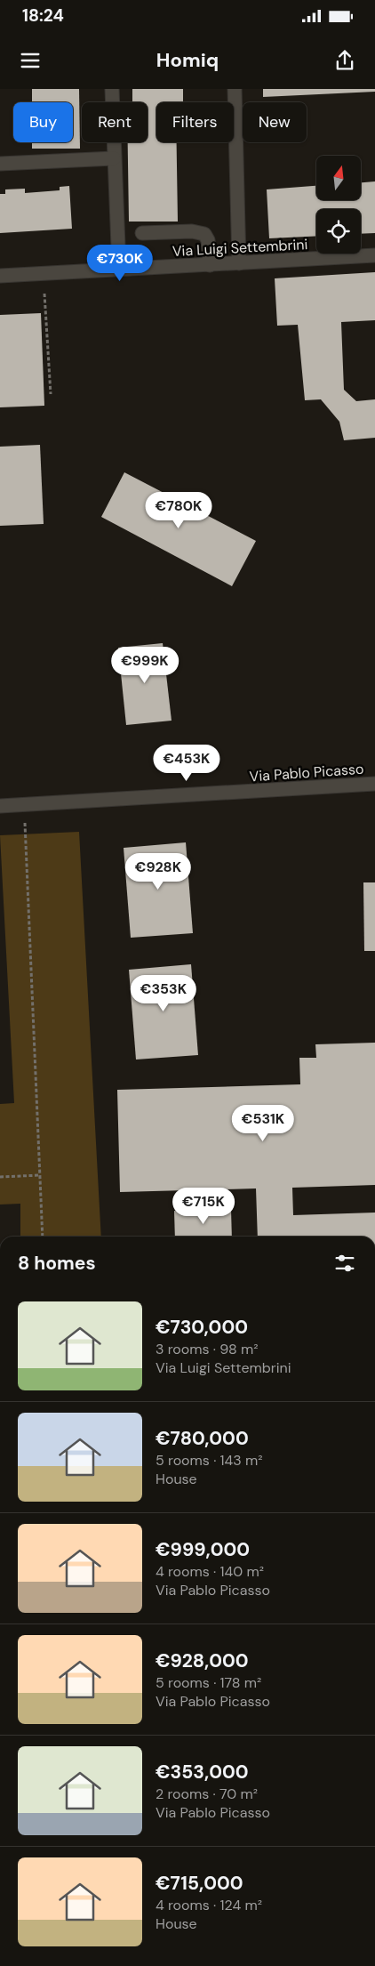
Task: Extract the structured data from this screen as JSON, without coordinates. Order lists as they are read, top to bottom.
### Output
{
  "streets": {
    "street": ["Via Luigi Settembrini", "Via Pablo Picasso"]
  },
  "north": "top",
  "page": {
    "status": "18:24",
    "header": "Homiq",
    "chip": [
      "Buy",
      "Rent",
      "Filters",
      "New"
    ],
    "price": [
      "€730K",
      "€780K",
      "€999K",
      "€453K",
      "€928K",
      "€353K",
      "€531K",
      "€715K"
    ],
    "heading": "8 homes",
    "list": [
      {
        "name": "€730,000",
        "note": "3 rooms · 98 m² · Via Luigi Settembrini"
      },
      {
        "name": "€780,000",
        "note": "5 rooms · 143 m² · House"
      },
      {
        "name": "€999,000",
        "note": "4 rooms · 140 m² · Via Pablo Picasso"
      },
      {
        "name": "€928,000",
        "note": "5 rooms · 178 m² · Via Pablo Picasso"
      },
      {
        "name": "€353,000",
        "note": "2 rooms · 70 m² · Via Pablo Picasso"
      },
      {
        "name": "€715,000",
        "note": "4 rooms · 124 m² · House"
      }
    ]
  }
}
